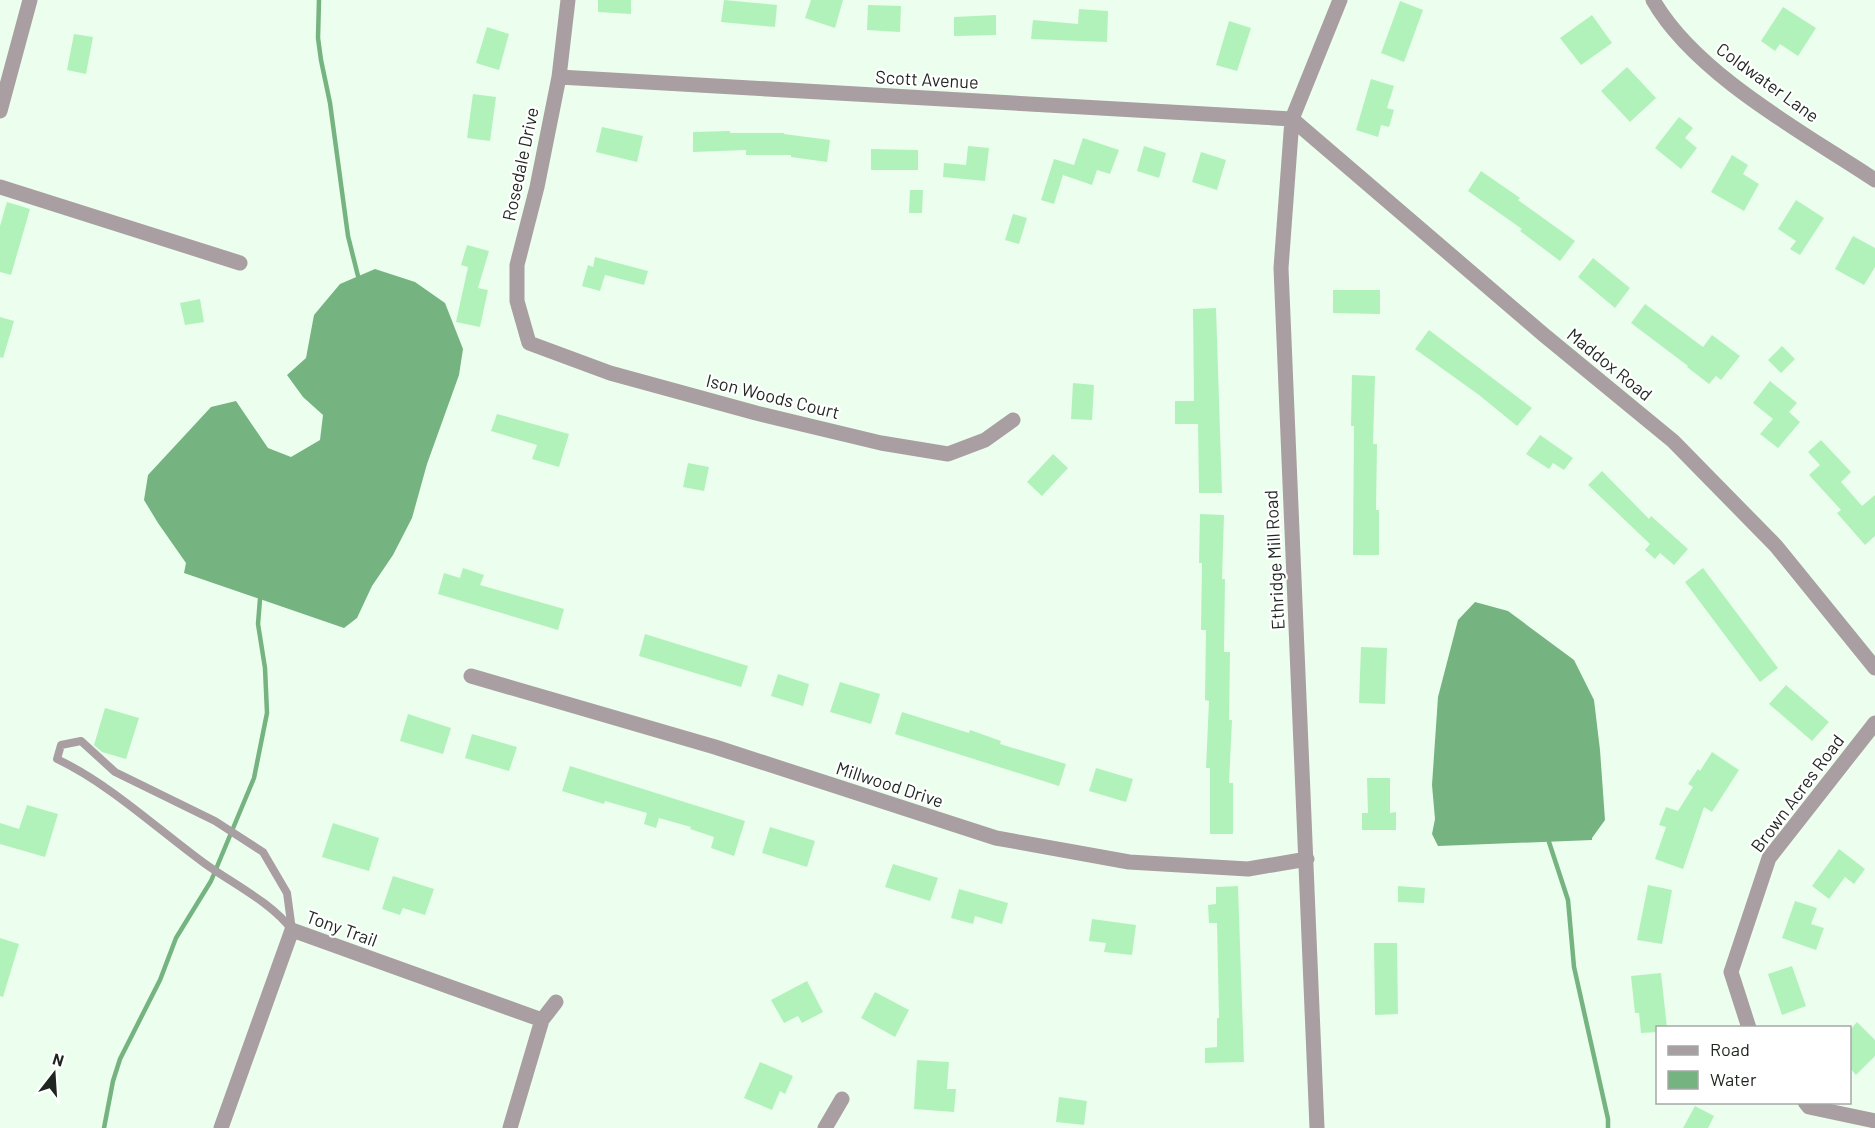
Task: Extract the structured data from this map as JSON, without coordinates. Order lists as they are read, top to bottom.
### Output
{
  "streets": {
    "street": [
      "Scott Avenue",
      "Coldwater Lane",
      "Rosedale Drive",
      "Maddox Road",
      "Ison Woods Court",
      "Ethridge Mill Road",
      "Millwood Drive",
      "Brown Acres Road",
      "Tony Trail"
    ]
  },
  "crossings": [
    ["Scott Avenue", "Rosedale Drive"],
    ["Scott Avenue", "Maddox Road"],
    ["Scott Avenue", "Ethridge Mill Road"],
    ["Rosedale Drive", "Ison Woods Court"],
    ["Maddox Road", "Ethridge Mill Road"],
    ["Ethridge Mill Road", "Millwood Drive"]
  ],
  "legend": ["Road", "Water"],
  "north": "top"
}
